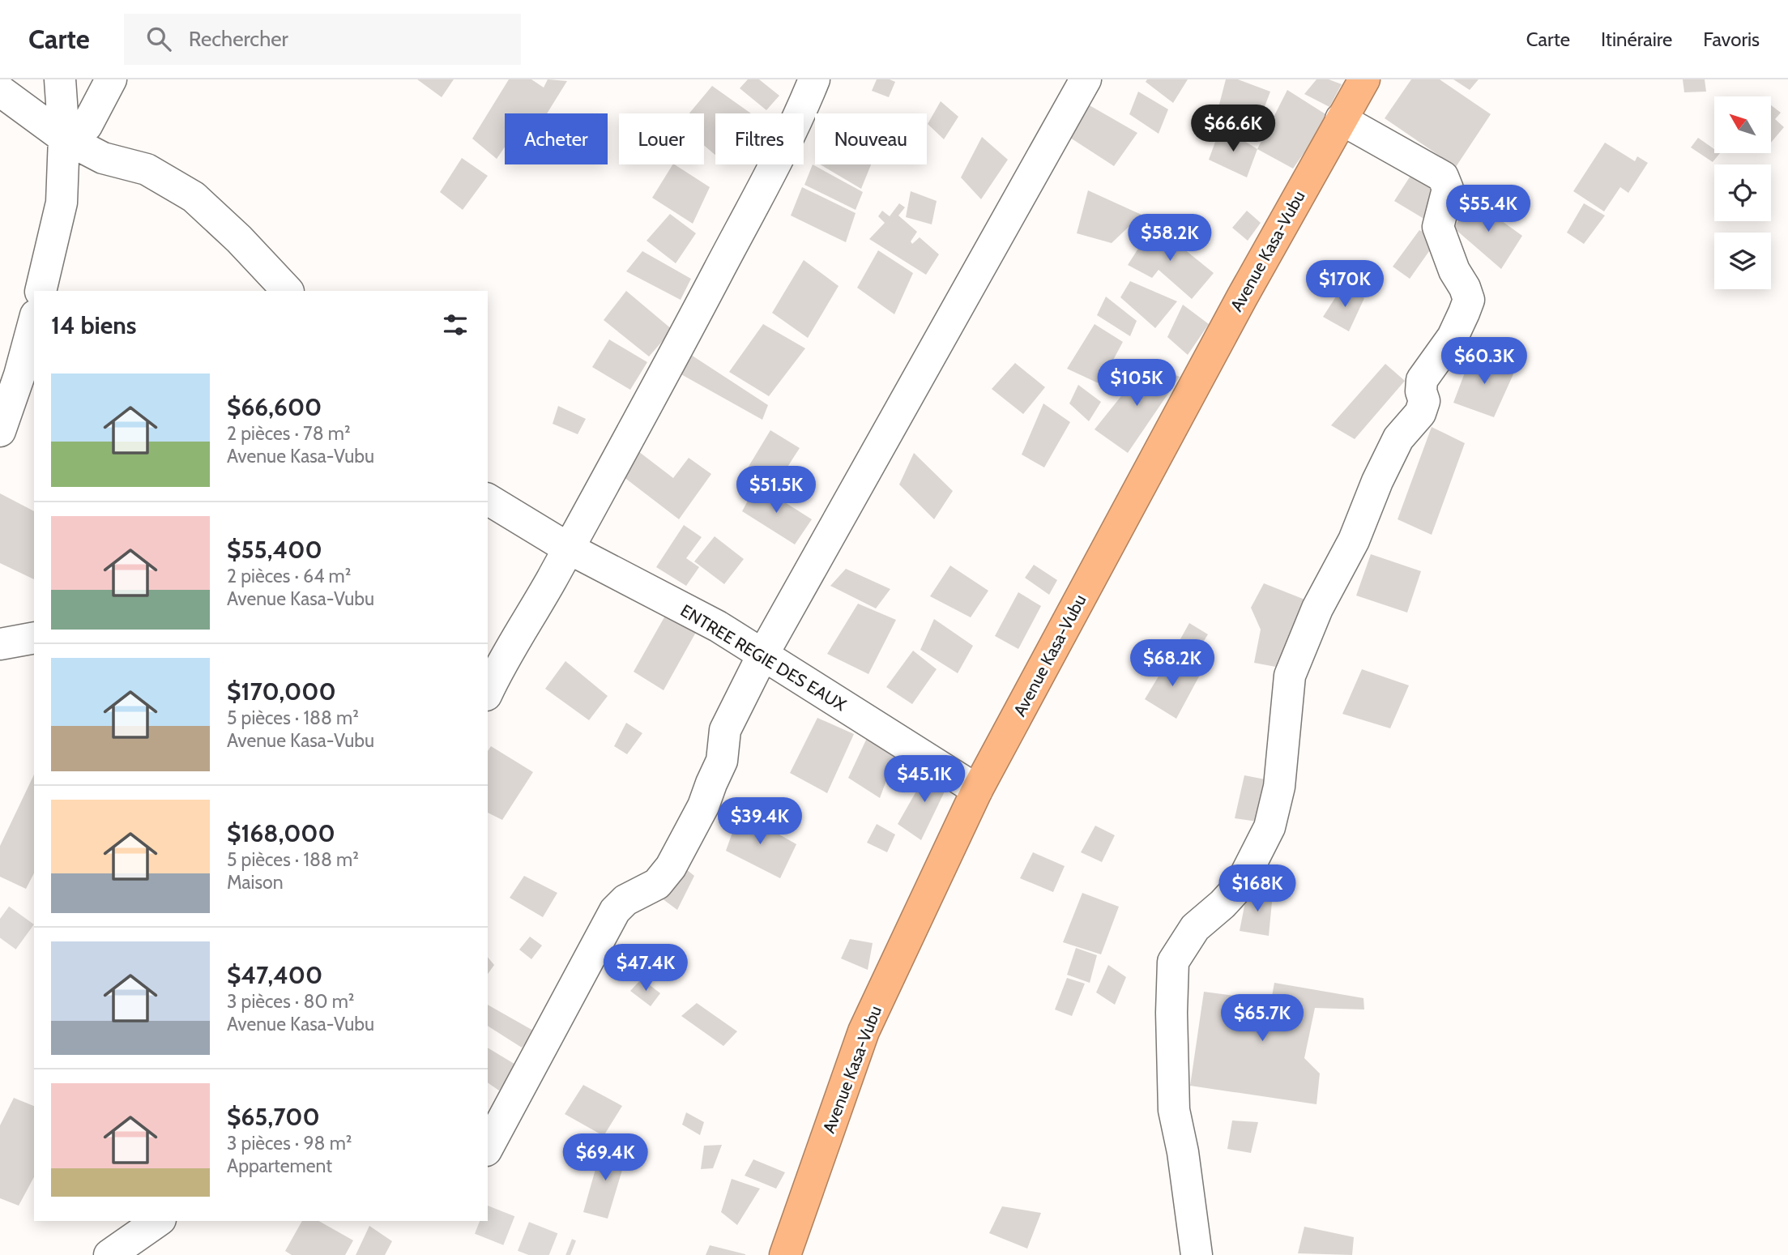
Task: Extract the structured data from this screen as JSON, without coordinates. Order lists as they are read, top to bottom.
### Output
{
  "streets": {
    "highway": ["Avenue Kasa-Vubu"],
    "street": ["ENTREE REGIE DES EAUX"]
  },
  "crossings": [
    ["Avenue Kasa-Vubu", "ENTREE REGIE DES EAUX"]
  ],
  "north": "top left",
  "page": {
    "header": "Carte",
    "search": "Rechercher",
    "nav": ["Carte", "Itinéraire", "Favoris"],
    "price": [
      "$66.6K",
      "$55.4K",
      "$58.2K",
      "$170K",
      "$60.3K",
      "$105K",
      "$51.5K",
      "$68.2K",
      "$45.1K",
      "$39.4K",
      "$168K",
      "$47.4K",
      "$65.7K",
      "$69.4K"
    ],
    "chip": [
      "Acheter",
      "Louer",
      "Filtres",
      "Nouveau"
    ],
    "heading": "14 biens",
    "list": [
      {
        "name": "$66,600",
        "note": "2 pièces · 78 m² · Avenue Kasa-Vubu"
      },
      {
        "name": "$55,400",
        "note": "2 pièces · 64 m² · Avenue Kasa-Vubu"
      },
      {
        "name": "$170,000",
        "note": "5 pièces · 188 m² · Avenue Kasa-Vubu"
      },
      {
        "name": "$168,000",
        "note": "5 pièces · 188 m² · Maison"
      },
      {
        "name": "$47,400",
        "note": "3 pièces · 80 m² · Avenue Kasa-Vubu"
      },
      {
        "name": "$65,700",
        "note": "3 pièces · 98 m² · Appartement"
      }
    ]
  }
}
